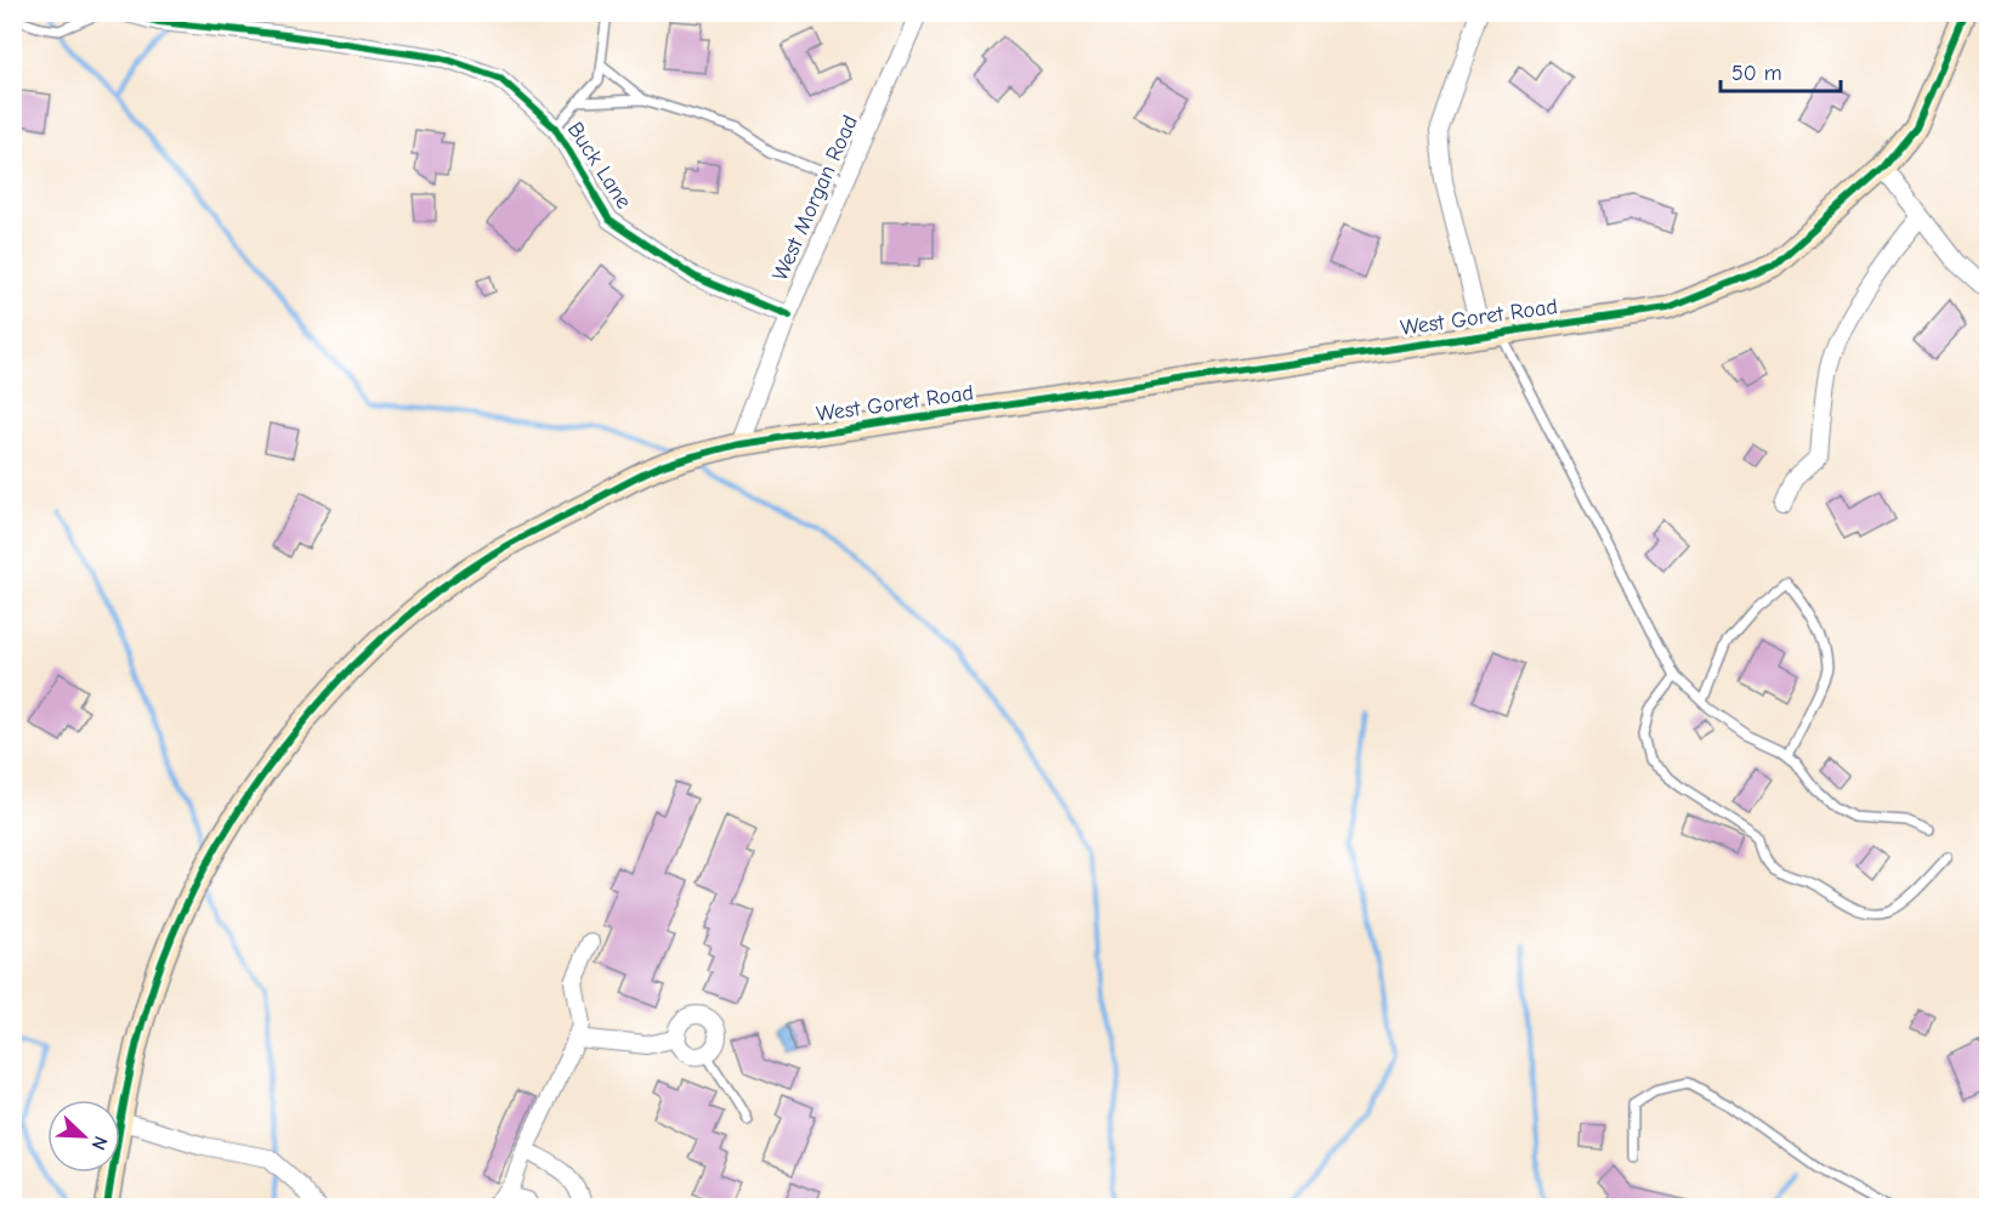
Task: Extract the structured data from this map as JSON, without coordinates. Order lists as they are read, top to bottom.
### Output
{
  "streets": {
    "street": ["Buck Lane", "West Morgan Road", "West Goret Road"]
  },
  "crossings": [
    ["Buck Lane", "West Morgan Road"],
    ["West Morgan Road", "West Goret Road"]
  ],
  "scale_bar": "50 m",
  "north": "bottom right"
}
